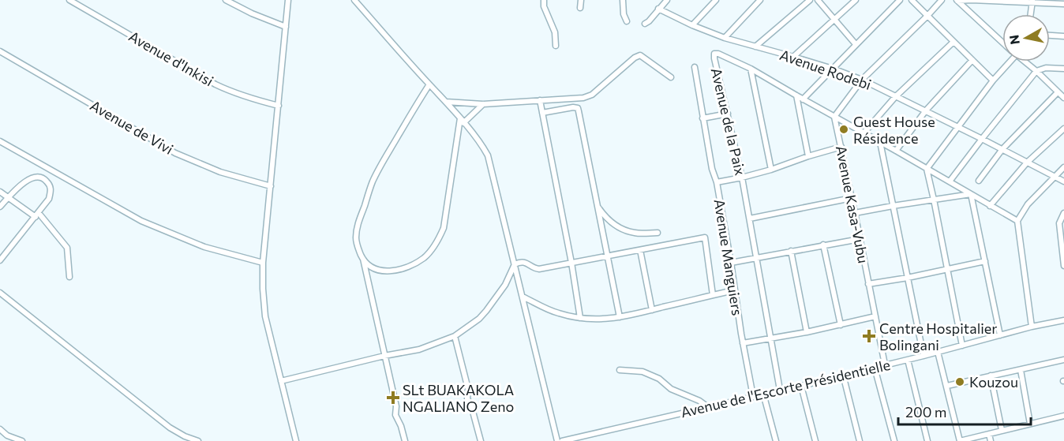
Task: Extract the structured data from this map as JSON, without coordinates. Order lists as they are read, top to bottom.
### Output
{
  "streets": {
    "street": [
      "Avenue d'Inkisi",
      "Avenue Rodebi",
      "Avenue de la Paix",
      "Avenue de Vivi",
      "Avenue Kasa-Vubu",
      "Avenue Manguiers",
      "Avenue de l'Escorte Présidentielle"
    ]
  },
  "crossings": [
    ["Avenue de la Paix", "Avenue Kasa-Vubu"],
    ["Avenue de la Paix", "Avenue de l'Escorte Présidentielle"],
    ["Avenue Kasa-Vubu", "Avenue de l'Escorte Présidentielle"],
    ["Avenue Manguiers", "Avenue de l'Escorte Présidentielle"]
  ],
  "places": {
    "other": ["Guest House Résidence", "Kouzou"],
    "health": ["Centre Hospitalier Bolingani", "SLt BUAKAKOLA NGALIANO Zeno"]
  },
  "scale_bar": "200 m",
  "north": "left"
}
